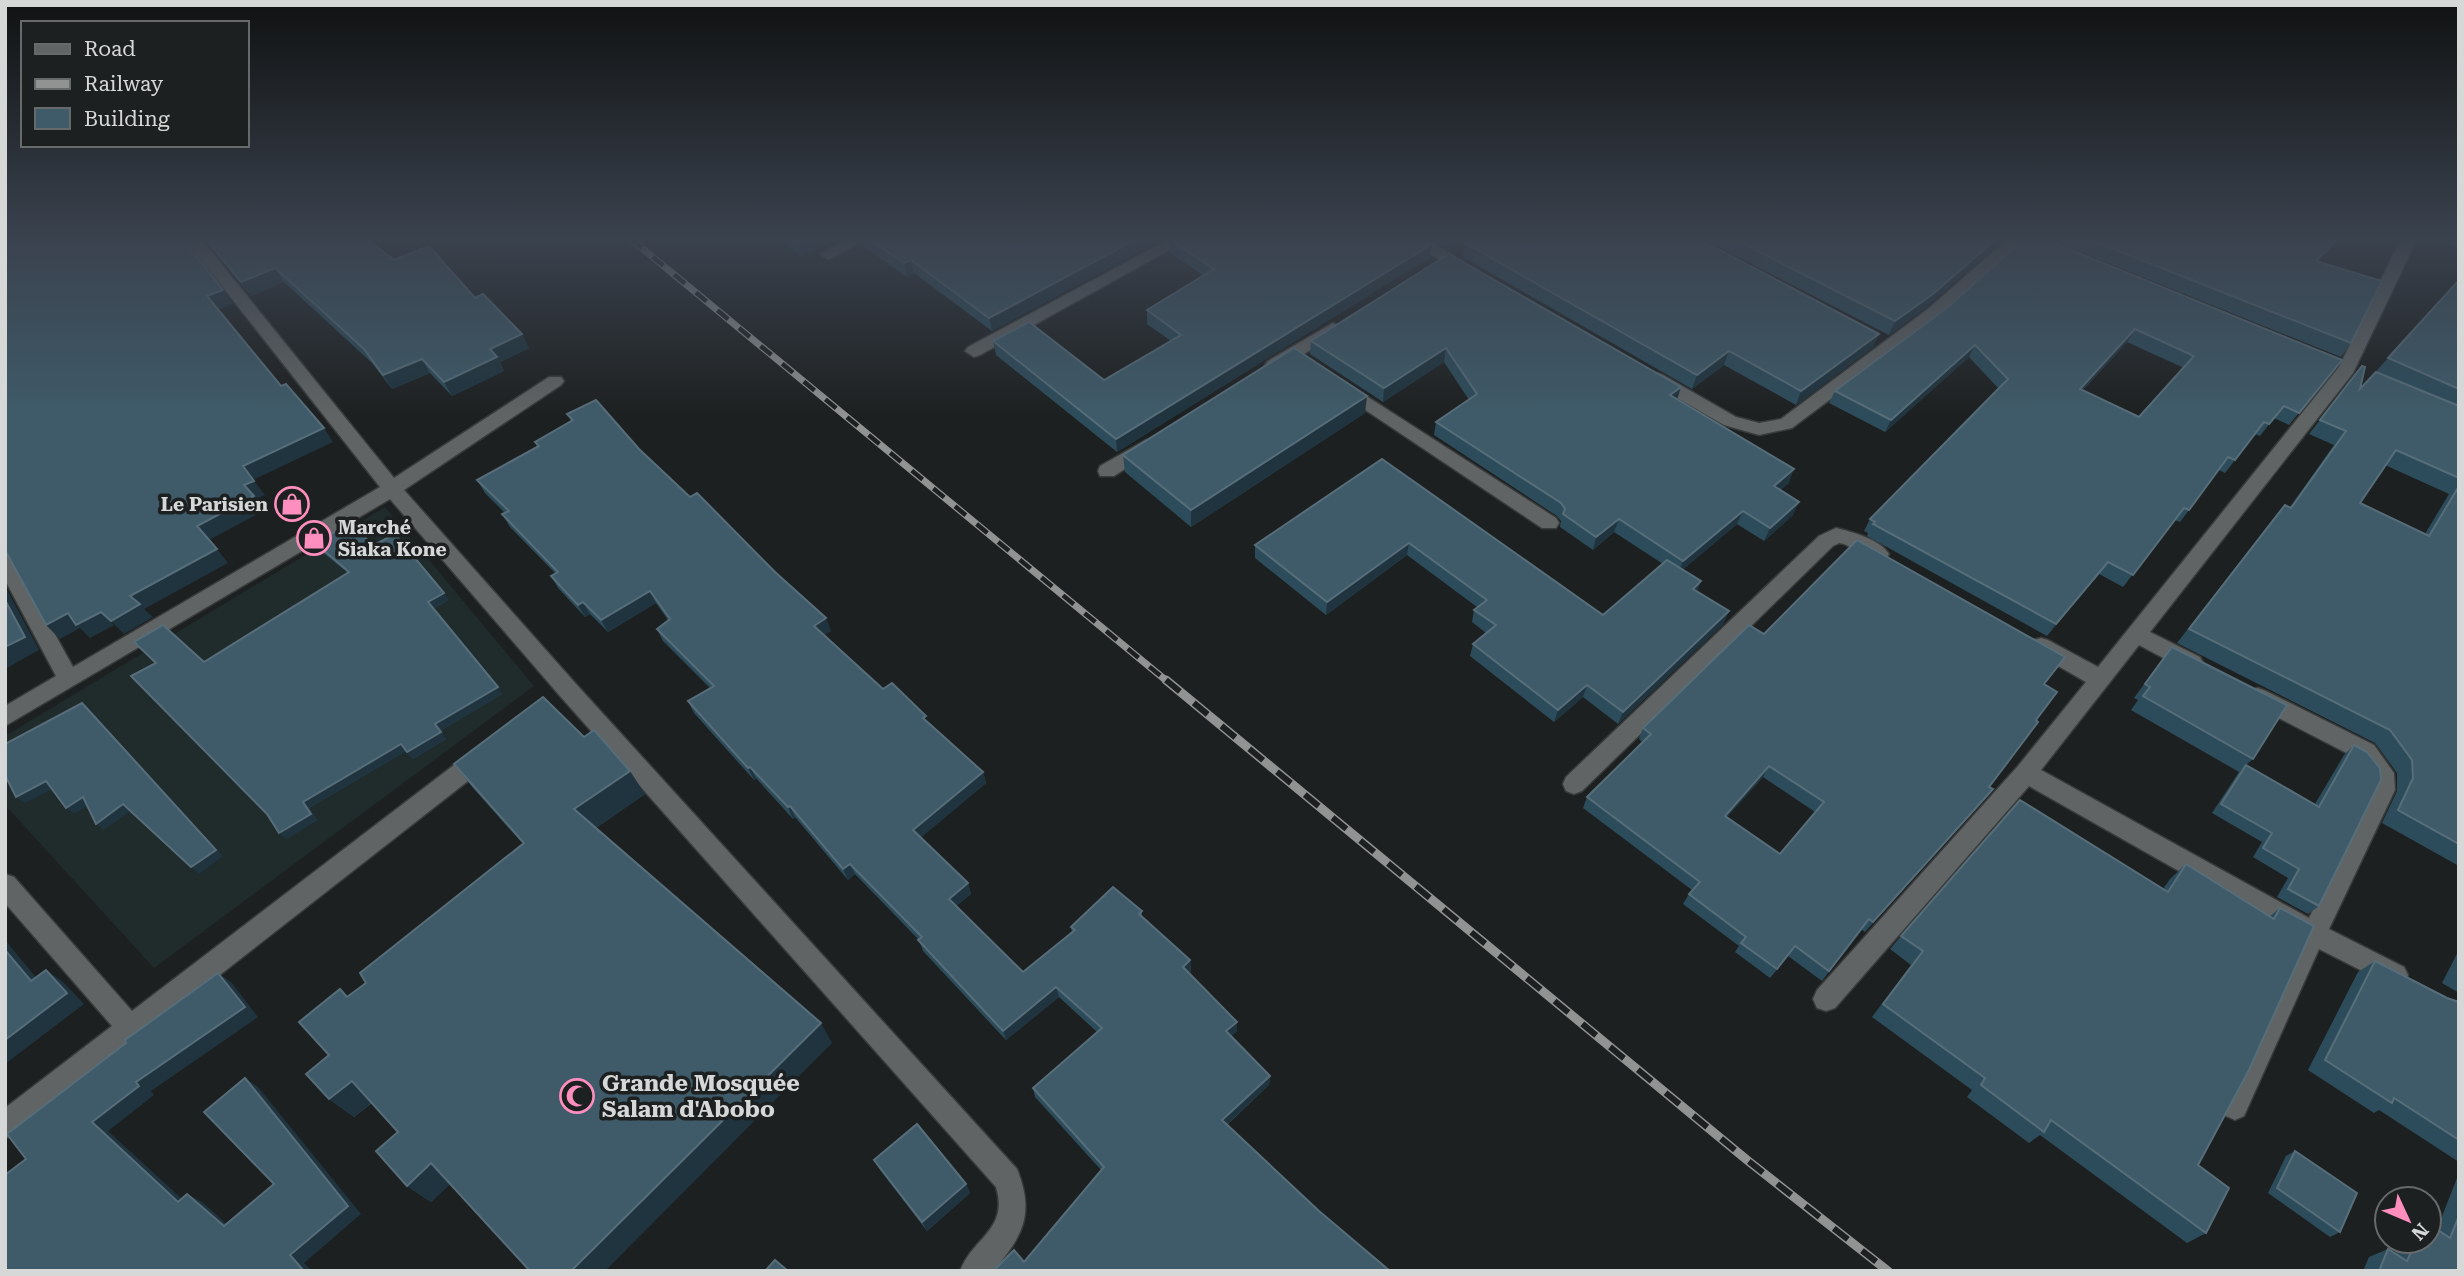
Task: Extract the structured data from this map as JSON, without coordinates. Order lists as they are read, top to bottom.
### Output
{
  "places": {
    "shop": ["Le Parisien", "Marché Siaka Kone"],
    "mosque": ["Grande Mosquée Salam d'Abobo"]
  },
  "legend": ["Road", "Railway", "Building"],
  "north": "bottom right"
}
